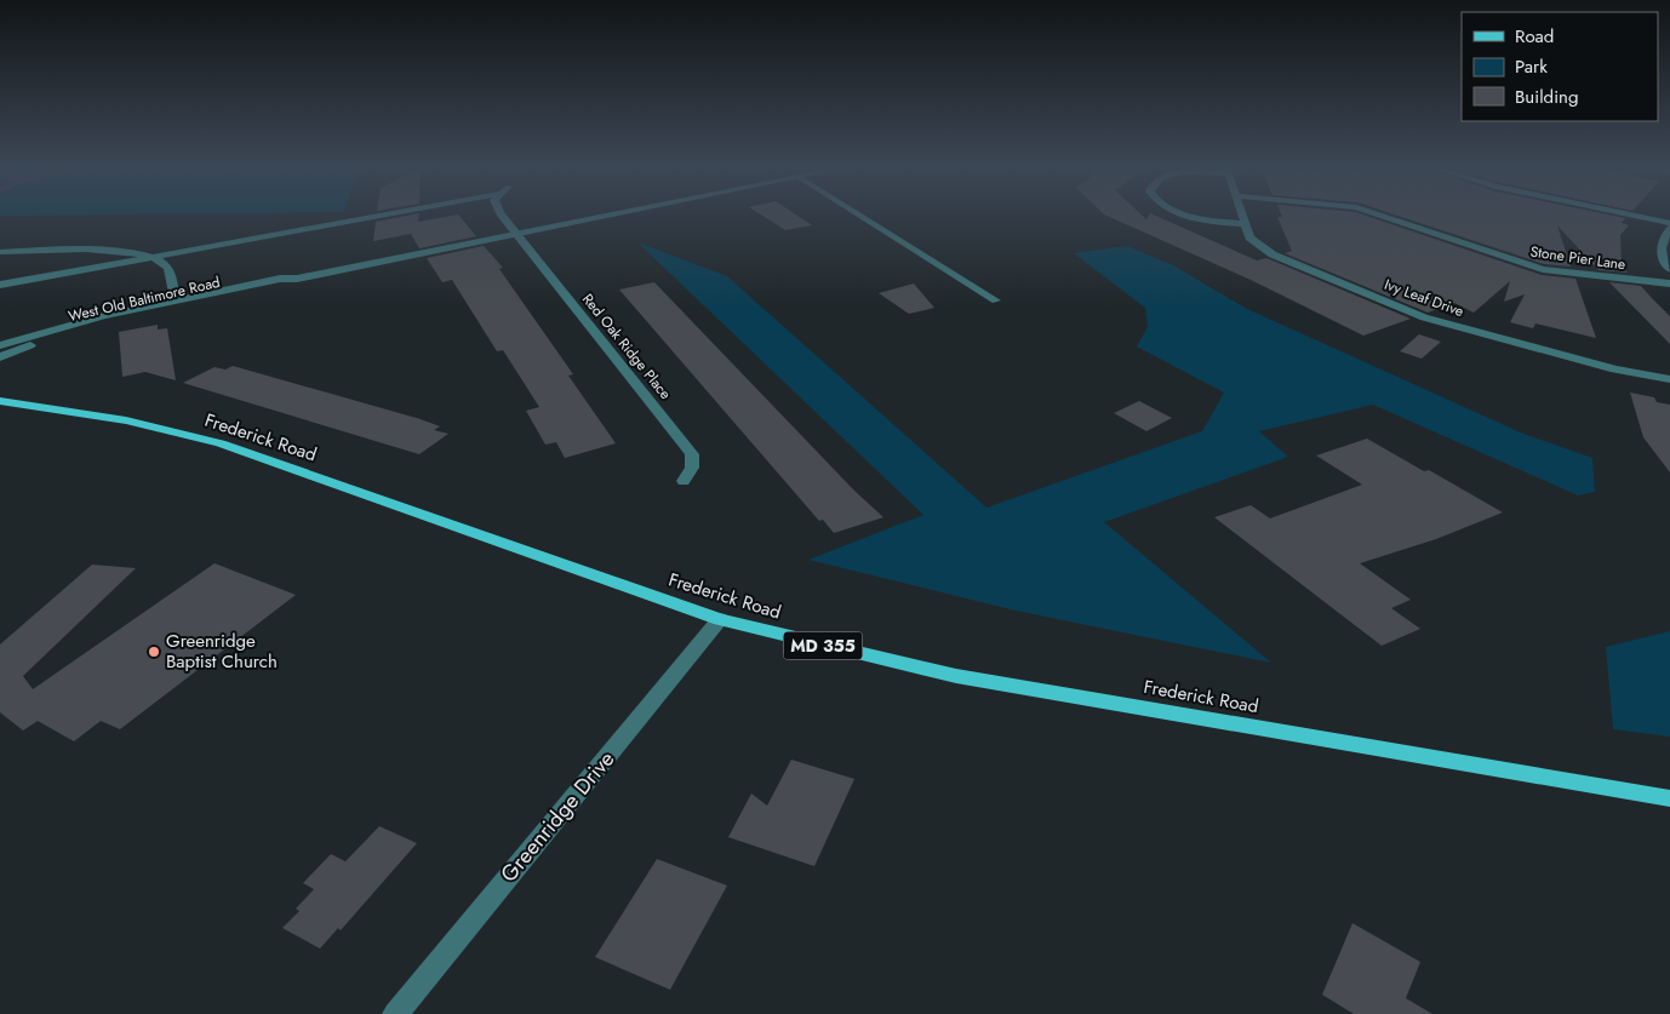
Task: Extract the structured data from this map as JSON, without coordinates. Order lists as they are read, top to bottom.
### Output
{
  "streets": {
    "main road": ["Frederick Road", "MD 355"],
    "street": [
      "Stone Pier Lane",
      "Ivy Leaf Drive",
      "West Old Baltimore Road",
      "Red Oak Ridge Place",
      "Greenridge Drive"
    ]
  },
  "crossings": [
    ["West Old Baltimore Road", "Red Oak Ridge Place"],
    ["Frederick Road", "Greenridge Drive"]
  ],
  "places": ["Greenridge Baptist Church"],
  "legend": ["Road", "Park", "Building"]
}
